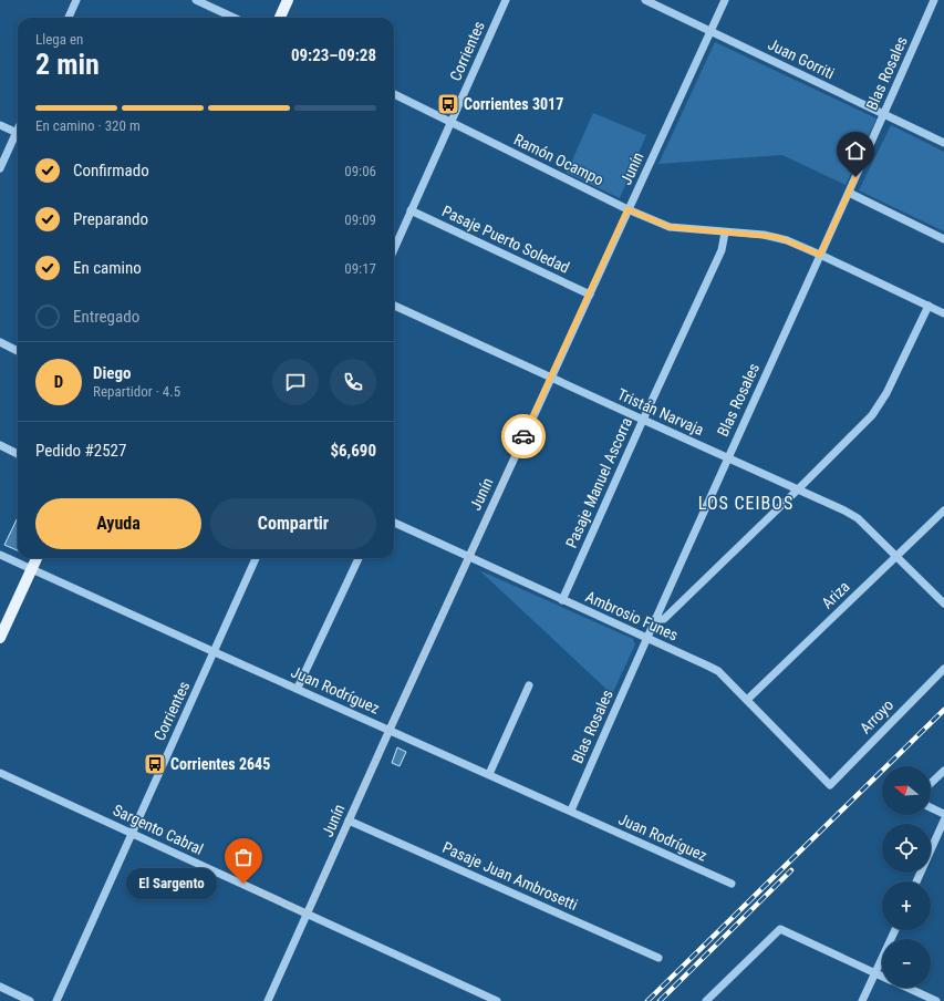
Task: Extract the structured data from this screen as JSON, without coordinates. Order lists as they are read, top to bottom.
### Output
{
  "streets": {
    "street": [
      "Corrientes",
      "Juan Gorriti",
      "Blas Rosales",
      "Ramón Ocampo",
      "Junín",
      "Pasaje Puerto Soledad",
      "Tristán Narvaja",
      "Pasaje Manuel Ascorra",
      "Ariza",
      "Ambrosio Funes",
      "Juan Rodríguez",
      "Arroyo",
      "Sargento Cabral",
      "Pasaje Juan Ambrosetti"
    ]
  },
  "crossings": [
    ["Corrientes", "Ramón Ocampo"],
    ["Corrientes", "Pasaje Puerto Soledad"],
    ["Corrientes", "Juan Rodríguez"],
    ["Corrientes", "Sargento Cabral"],
    ["Juan Gorriti", "Blas Rosales"],
    ["Juan Gorriti", "Junín"],
    ["Blas Rosales", "Ramón Ocampo"],
    ["Blas Rosales", "Tristán Narvaja"],
    ["Blas Rosales", "Ambrosio Funes"],
    ["Blas Rosales", "Juan Rodríguez"],
    ["Ramón Ocampo", "Junín"],
    ["Ramón Ocampo", "Pasaje Manuel Ascorra"],
    ["Junín", "Pasaje Puerto Soledad"],
    ["Junín", "Tristán Narvaja"],
    ["Junín", "Ambrosio Funes"],
    ["Junín", "Juan Rodríguez"],
    ["Junín", "Sargento Cabral"],
    ["Junín", "Pasaje Juan Ambrosetti"],
    ["Tristán Narvaja", "Pasaje Manuel Ascorra"],
    ["Tristán Narvaja", "Ariza"],
    ["Pasaje Manuel Ascorra", "Ambrosio Funes"],
    ["Ariza", "Ambrosio Funes"],
    ["Ambrosio Funes", "Arroyo"]
  ],
  "districts": ["LOS CEIBOS"],
  "places": {
    "bus stop": ["Corrientes 3017", "Corrientes 2645"],
    "other": ["El Sargento"]
  },
  "north": "left",
  "page": {
    "heading": ["2 min", "Llega en", "09:23–09:28"],
    "panel": [
      "Diego",
      "Repartidor · 4.5",
      "Pedido #2527",
      "$6,690"
    ],
    "bar": "En camino · 320 m",
    "list": [
      ["Confirmado", "09:06"],
      ["Preparando", "09:09"],
      ["En camino", "09:17"],
      "Entregado"
    ],
    "round": "D",
    "buttons": ["Ayuda", "Compartir"],
    "map_buttons": ["+", "−"],
    "bubble": "El Sargento"
  }
}
